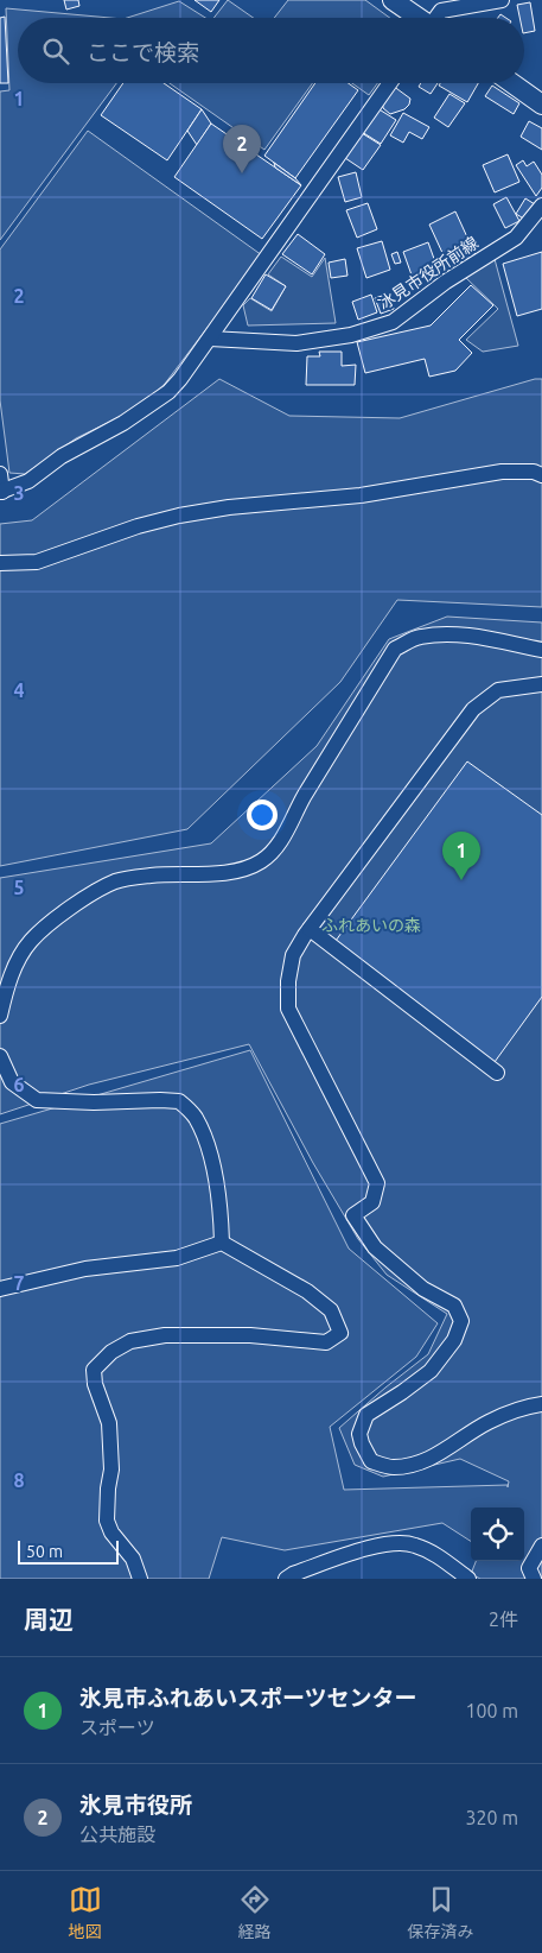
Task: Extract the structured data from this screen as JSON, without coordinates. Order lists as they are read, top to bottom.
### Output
{
  "streets": {
    "street": ["冰見市役所前線"]
  },
  "parks": ["ふれあいの森"],
  "scale_bar": "50 m",
  "page": {
    "search": "ここで検索",
    "pins": ["2", "1"],
    "scale": "50 m",
    "heading": ["周辺", "2件"],
    "list": [
      {
        "mark": "1",
        "name": "氷見市ふれあいスポーツセンター",
        "note": "スポーツ",
        "value": "100 m"
      },
      {
        "mark": "2",
        "name": "氷見市役所",
        "note": "公共施設",
        "value": "320 m"
      }
    ],
    "nav": ["地図", "経路", "保存済み"]
  },
  "grid": {
    "rows": [
      "1",
      "2",
      "3",
      "4",
      "5",
      "6",
      "7",
      "8"
    ]
  }
}
